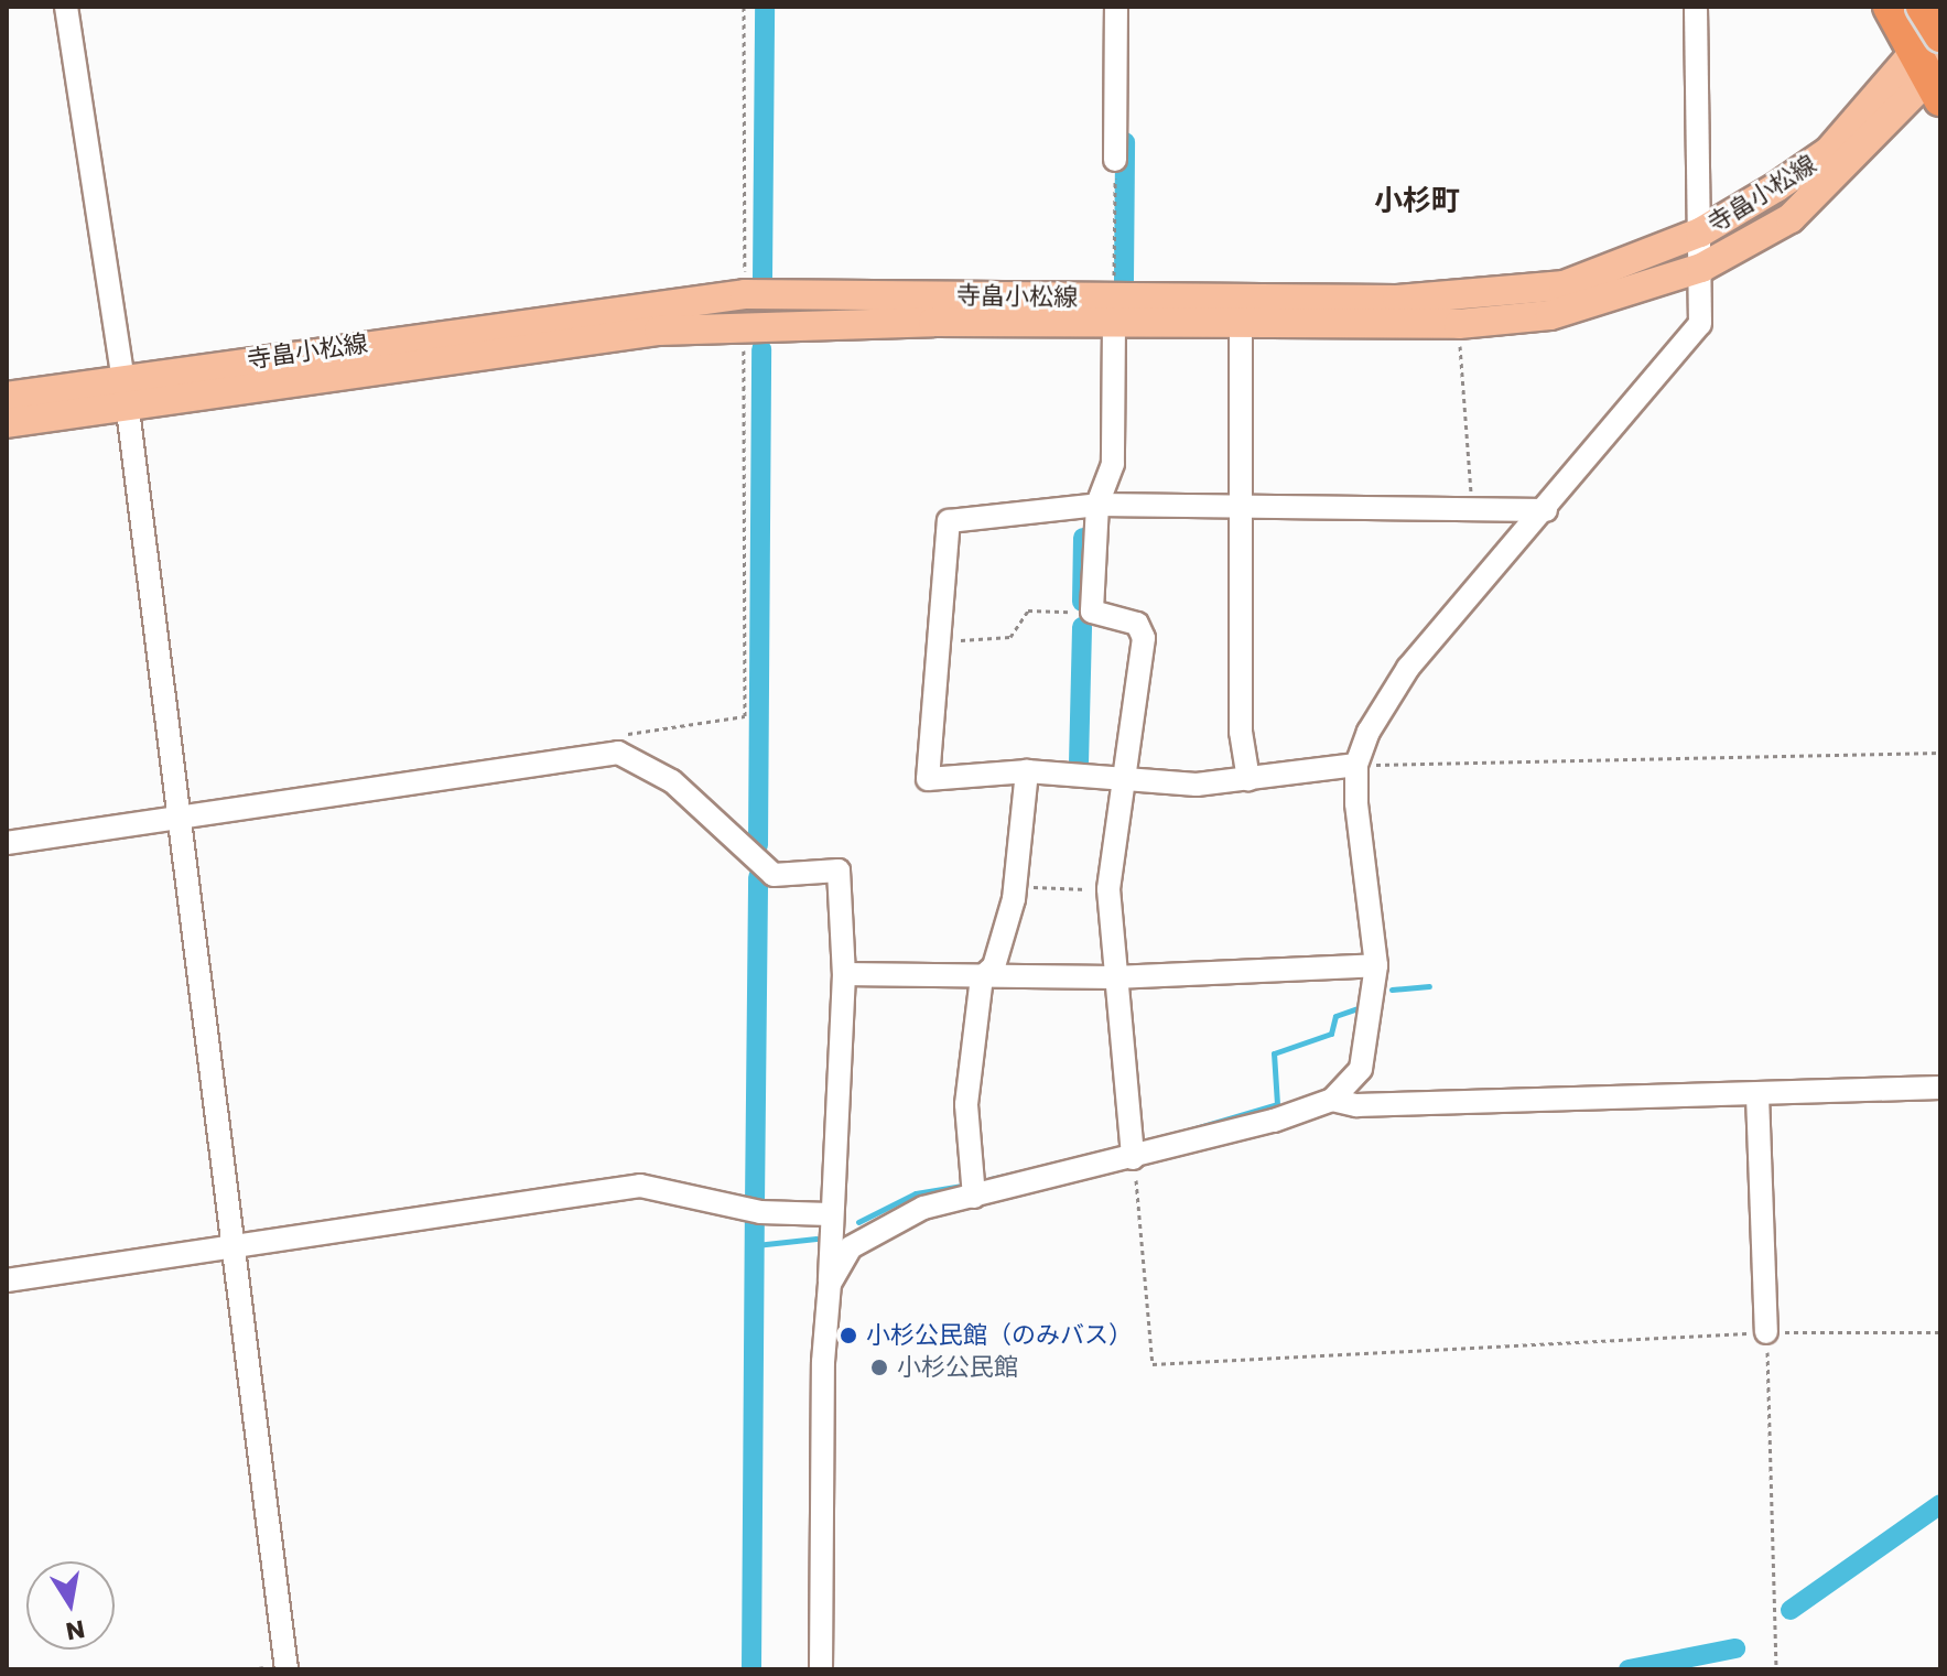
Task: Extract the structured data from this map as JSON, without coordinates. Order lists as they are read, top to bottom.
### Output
{
  "streets": {
    "main road": ["寺畠小松線"]
  },
  "districts": ["小杉町"],
  "places": ["小杉公民館（のみバス）", "小杉公民館"],
  "north": "bottom"
}
